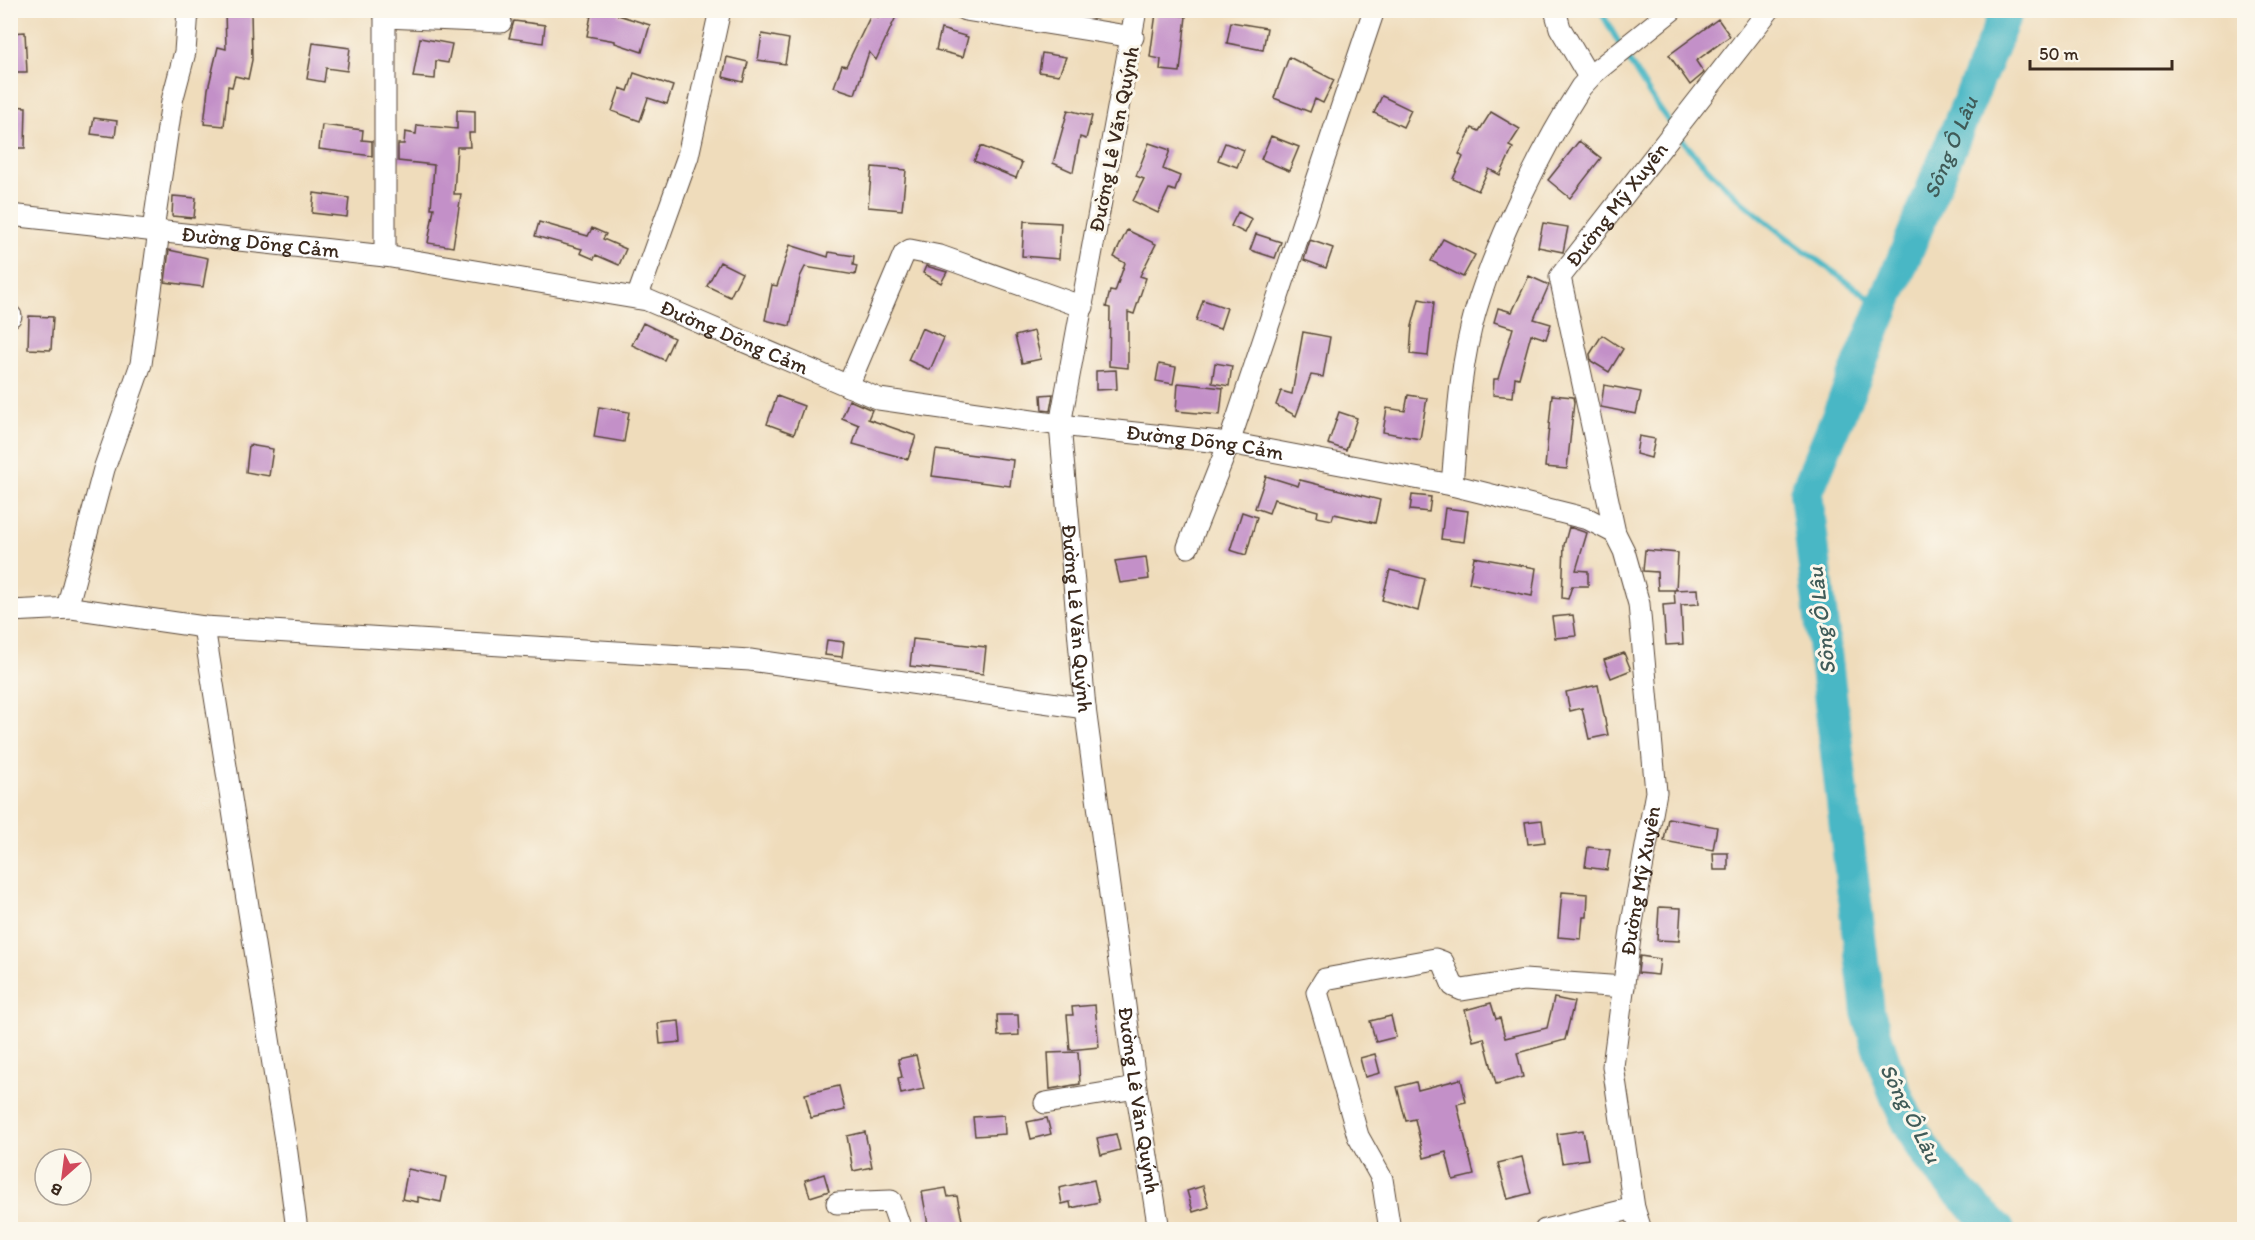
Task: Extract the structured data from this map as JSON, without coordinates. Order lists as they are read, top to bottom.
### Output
{
  "streets": {
    "street": ["Đường Lê Văn Quýnh", "Đường Mỹ Xuyên", "Đường Dõng Cảm"]
  },
  "crossings": [
    ["Đường Lê Văn Quýnh", "Đường Dõng Cảm"]
  ],
  "water": ["Sông Ô Lâu"],
  "scale_bar": "50 m",
  "north": "bottom left"
}
